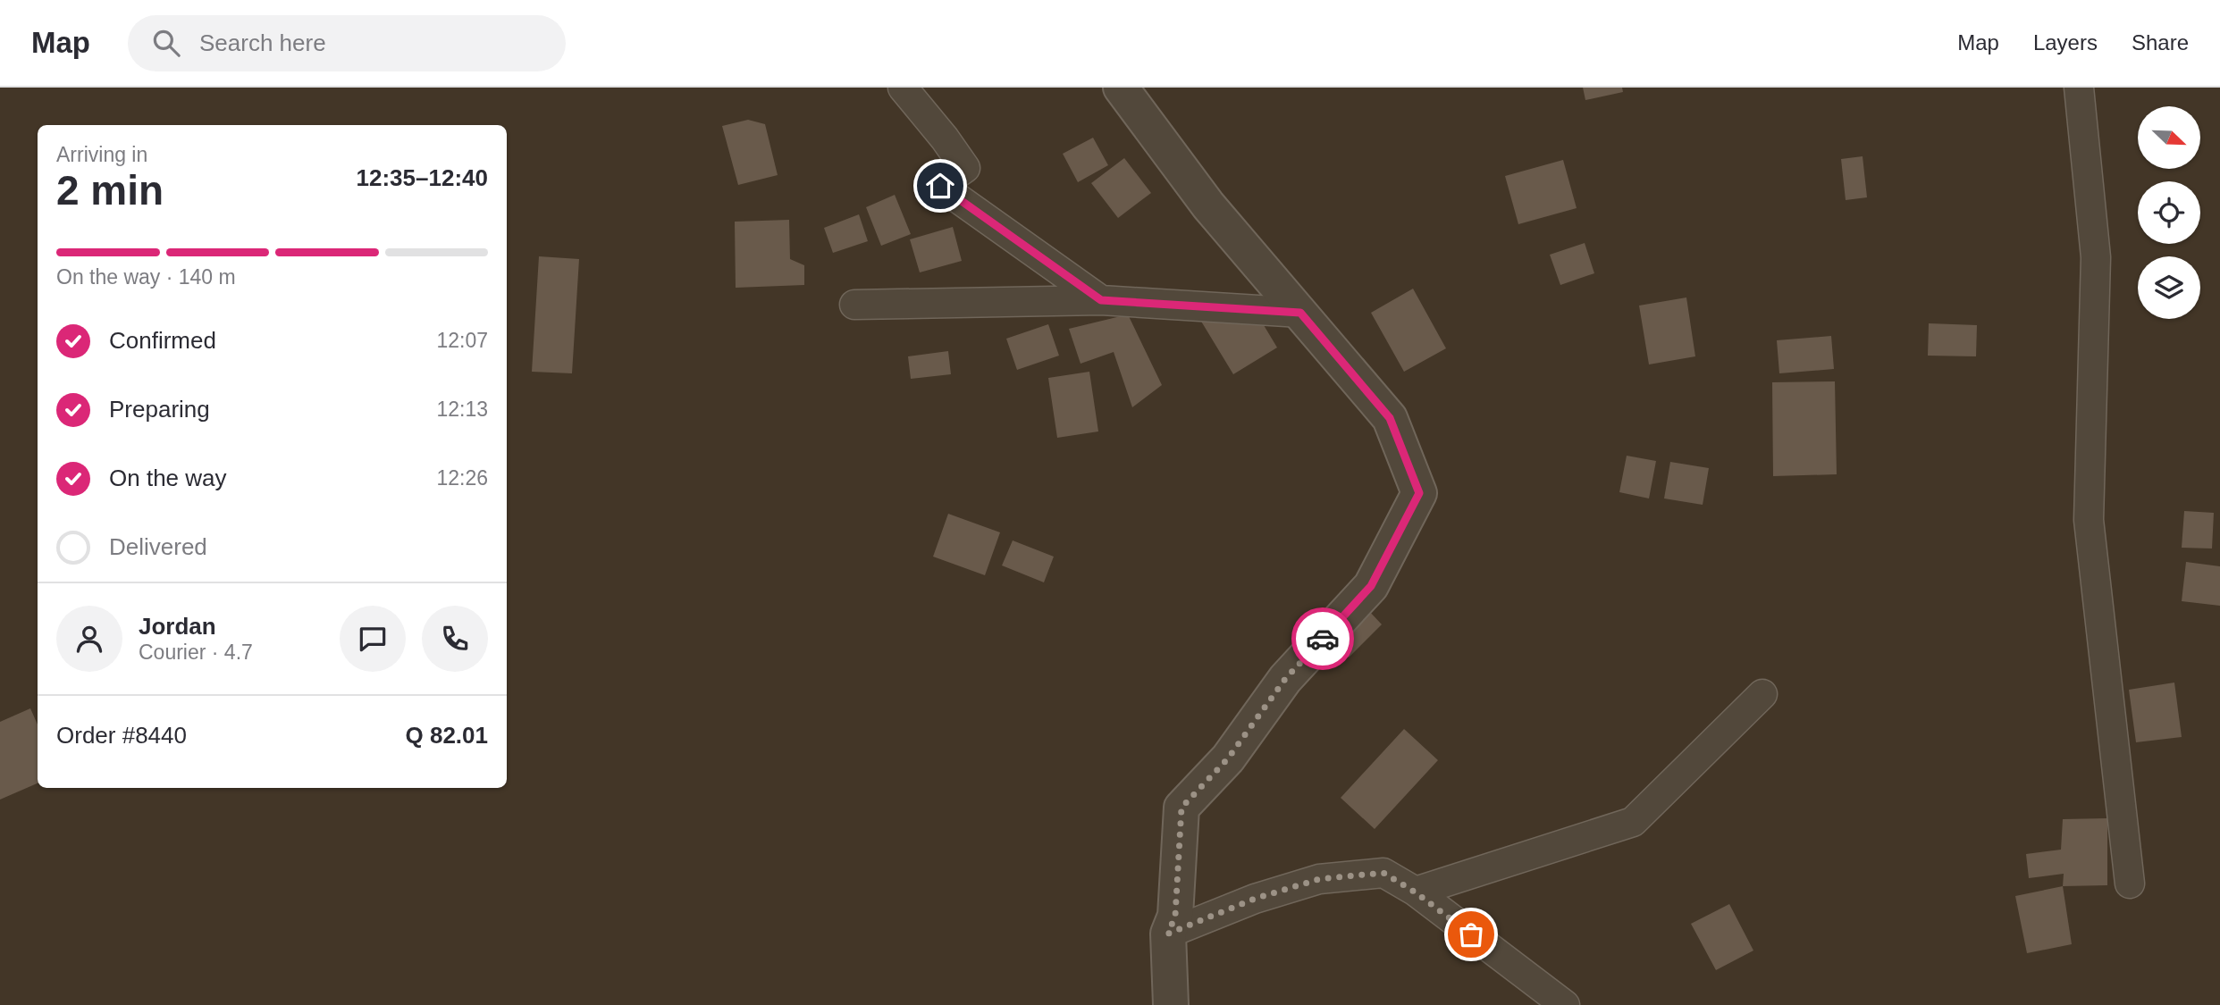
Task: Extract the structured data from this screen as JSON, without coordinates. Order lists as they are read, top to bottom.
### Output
{
  "north": "bottom right",
  "page": {
    "header": "Map",
    "search": "Search here",
    "nav": ["Map", "Layers", "Share"],
    "heading": ["2 min", "Arriving in", "12:35–12:40"],
    "panel": [
      "Jordan",
      "Courier · 4.7",
      "Order #8440",
      "Q 82.01"
    ],
    "bar": "On the way · 140 m",
    "list": [
      ["Confirmed", "12:07"],
      ["Preparing", "12:13"],
      ["On the way", "12:26"],
      "Delivered"
    ]
  }
}
